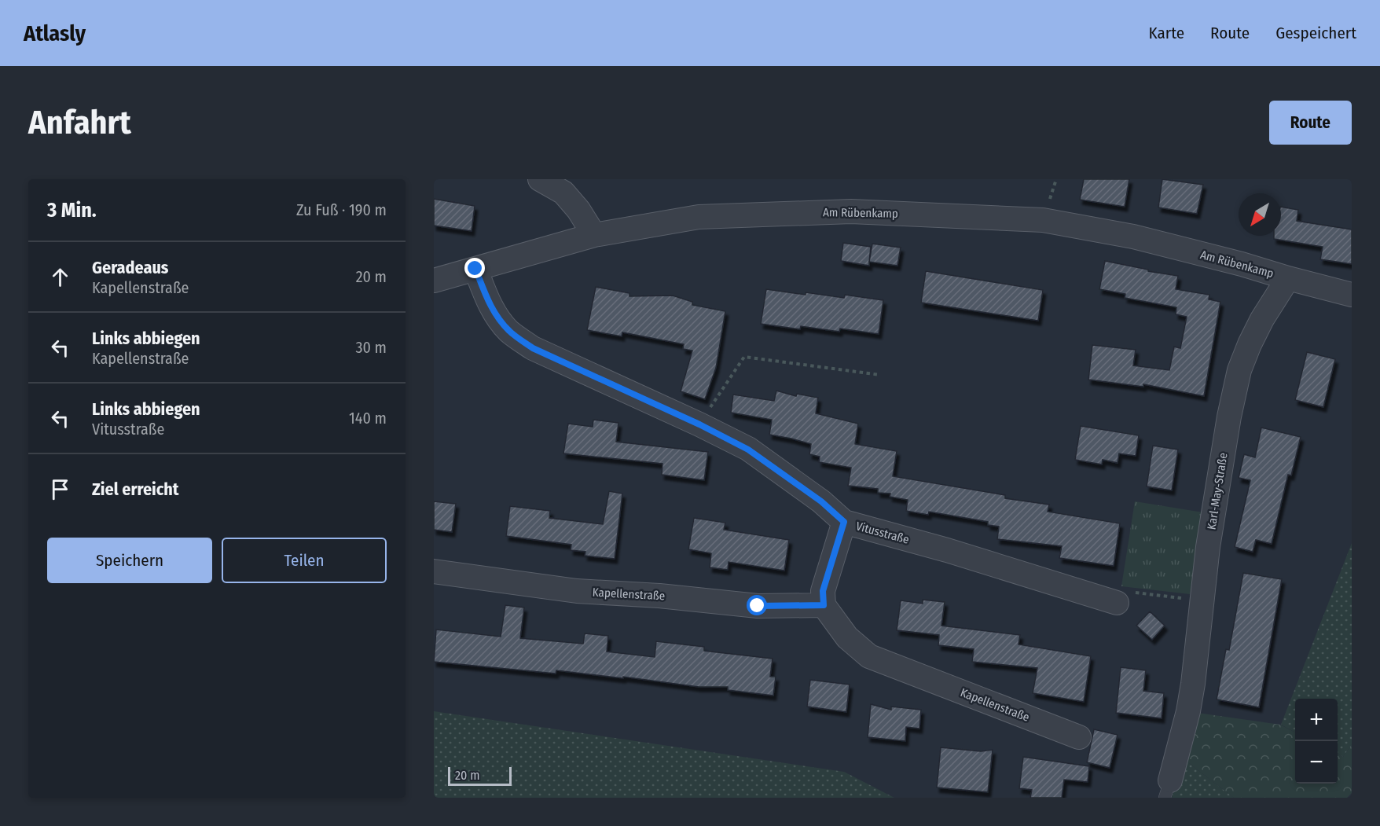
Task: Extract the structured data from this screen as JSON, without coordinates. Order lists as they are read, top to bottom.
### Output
{
  "streets": {
    "street": [
      "Am Rübenkamp",
      "Karl-May-Straße",
      "Vitusstraße",
      "Kapellenstraße"
    ]
  },
  "crossings": [
    ["Am Rübenkamp", "Karl-May-Straße"],
    ["Am Rübenkamp", "Vitusstraße"]
  ],
  "scale_bar": "20 m",
  "north": "bottom left",
  "page": {
    "header": "Atlasly",
    "nav": ["Karte", "Route", "Gespeichert"],
    "buttons": [
      "Route",
      ["Speichern", "Teilen"]
    ],
    "title": "Anfahrt",
    "heading": ["3 Min.", "Zu Fuß · 190 m"],
    "list": [
      ["Geradeaus", "Kapellenstraße", "20 m"],
      ["Links abbiegen", "Kapellenstraße", "30 m"],
      ["Links abbiegen", "Vitusstraße", "140 m"],
      "Ziel erreicht"
    ],
    "map_buttons": ["+", "−"],
    "scale": "20 m"
  }
}
